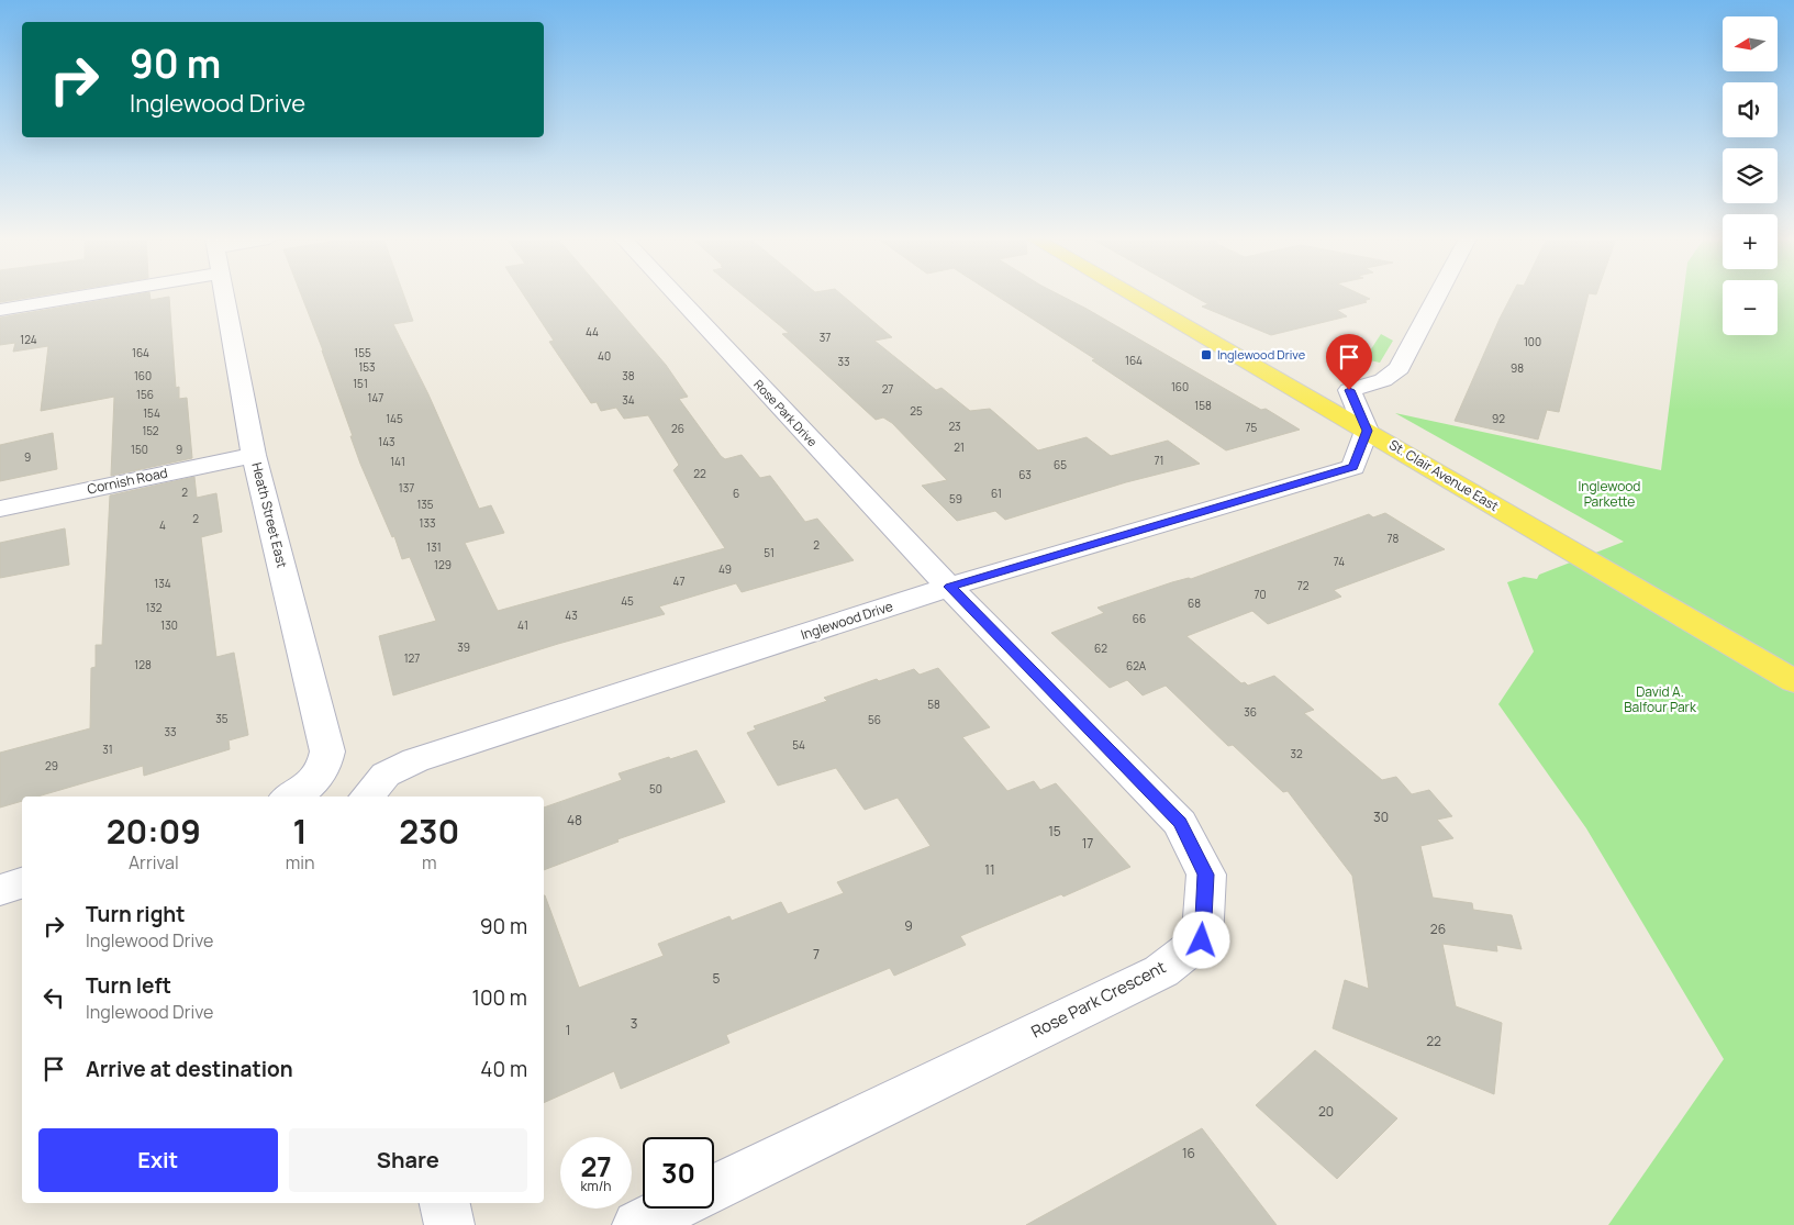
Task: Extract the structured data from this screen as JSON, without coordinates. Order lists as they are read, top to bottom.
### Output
{
  "streets": {
    "main road": ["St. Clair Avenue East"],
    "street": [
      "Rose Park Drive",
      "Cornish Road",
      "Heath Street East",
      "Inglewood Drive",
      "Rose Park Crescent"
    ]
  },
  "crossings": [
    ["Rose Park Drive", "Inglewood Drive"],
    ["Rose Park Drive", "Rose Park Crescent"],
    ["St. Clair Avenue East", "Inglewood Drive"],
    ["Cornish Road", "Heath Street East"],
    ["Inglewood Drive", "Rose Park Crescent"]
  ],
  "parks": ["Inglewood Parkette", "David A. Balfour Park"],
  "places": {
    "transit": ["Inglewood Drive"]
  },
  "house_numbers": [
    "44",
    "37",
    "124",
    "100",
    "164",
    "155",
    "40",
    "164",
    "33",
    "153",
    "98",
    "160",
    "38",
    "151",
    "160",
    "27",
    "156",
    "147",
    "34",
    "158",
    "25",
    "154",
    "145",
    "92",
    "23",
    "75",
    "26",
    "152",
    "143",
    "21",
    "150",
    "9",
    "9",
    "71",
    "141",
    "65",
    "22",
    "63",
    "137",
    "2",
    "6",
    "61",
    "59",
    "135",
    "2",
    "133",
    "4",
    "78",
    "2",
    "131",
    "51",
    "74",
    "129",
    "49",
    "47",
    "134",
    "72",
    "70",
    "45",
    "68",
    "132",
    "43",
    "66",
    "130",
    "41",
    "39",
    "62",
    "127",
    "128",
    "62A",
    "58",
    "36",
    "35",
    "56",
    "33",
    "54",
    "31",
    "32",
    "29",
    "50",
    "30",
    "48",
    "15",
    "17",
    "11",
    "9",
    "26",
    "7",
    "5",
    "3",
    "1",
    "22",
    "20",
    "16"
  ],
  "north": "left",
  "page": {
    "map_buttons": ["+", "−"],
    "turn": ["90 m", "Inglewood Drive"],
    "eta": [
      "20:09",
      "Arrival",
      "1",
      "min",
      "230",
      "m"
    ],
    "list": [
      {
        "name": "Turn right",
        "note": "Inglewood Drive",
        "value": "90 m"
      },
      {
        "name": "Turn left",
        "note": "Inglewood Drive",
        "value": "100 m"
      },
      {
        "name": "Arrive at destination",
        "value": "40 m"
      }
    ],
    "buttons": ["Exit", "Share"],
    "speed": "27 km/h",
    "limit": "30"
  }
}
